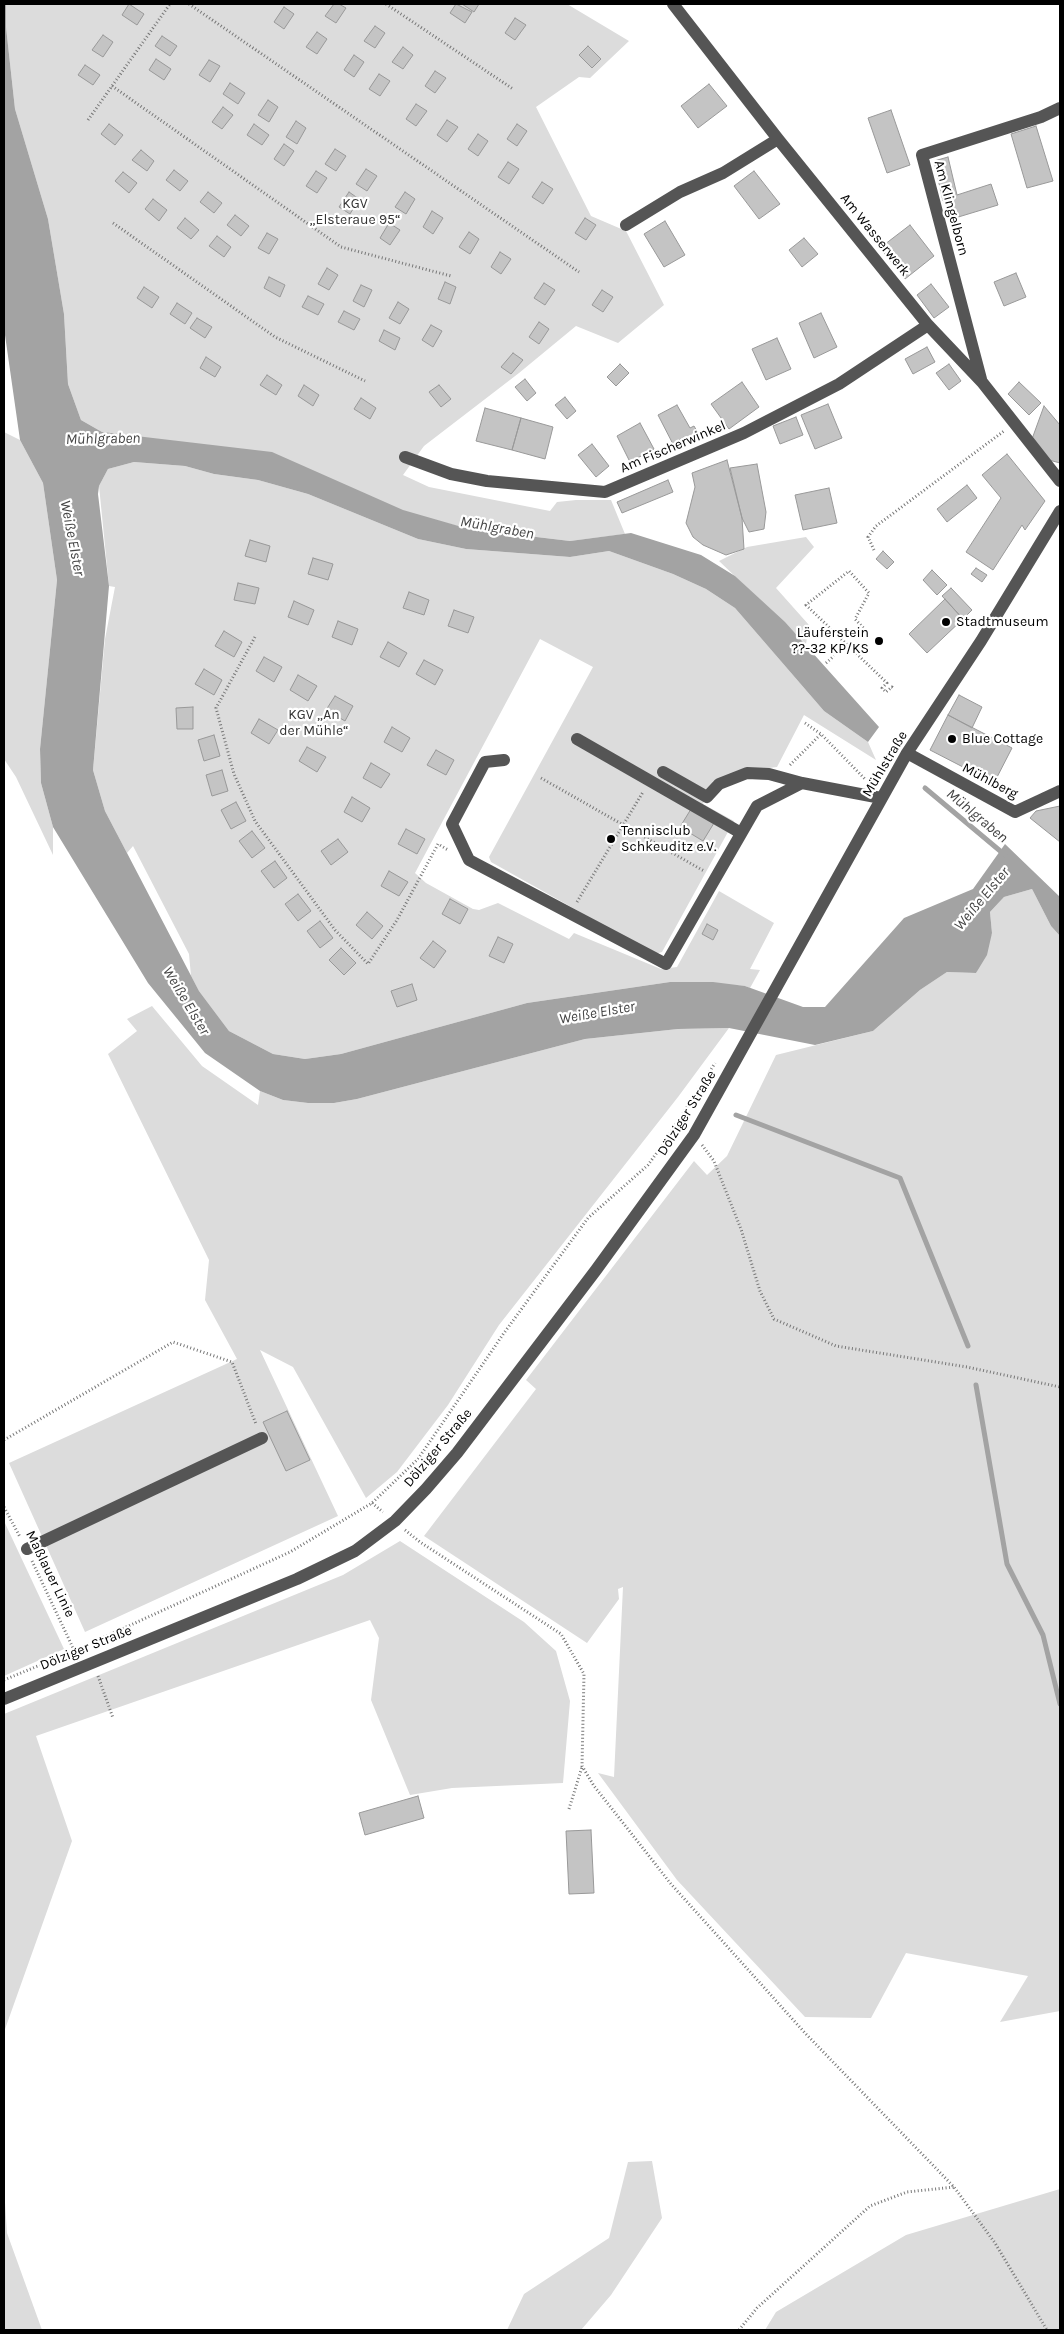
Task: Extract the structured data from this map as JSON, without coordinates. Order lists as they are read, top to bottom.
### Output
{
  "streets": {
    "street": [
      "Am Klingelborn",
      "Am Wasserwerk",
      "Am Fischerwinkel",
      "Mühlstraße",
      "Mühlberg",
      "Dölziger Straße"
    ],
    "path": ["Maßlauer Linie"]
  },
  "crossings": [
    ["Am Klingelborn", "Am Wasserwerk"],
    ["Am Wasserwerk", "Am Fischerwinkel"],
    ["Mühlstraße", "Mühlberg"],
    ["Mühlstraße", "Dölziger Straße"]
  ],
  "water": ["Mühlgraben", "Weiße Elster"],
  "parks": ["KGV „Elsteraue 95“", "KGV „An der Mühle“"],
  "places": [
    "Stadtmuseum",
    "Läuferstein ??-32 KP/KS",
    "Blue Cottage",
    "Tennisclub Schkeuditz e.V."
  ]
}
